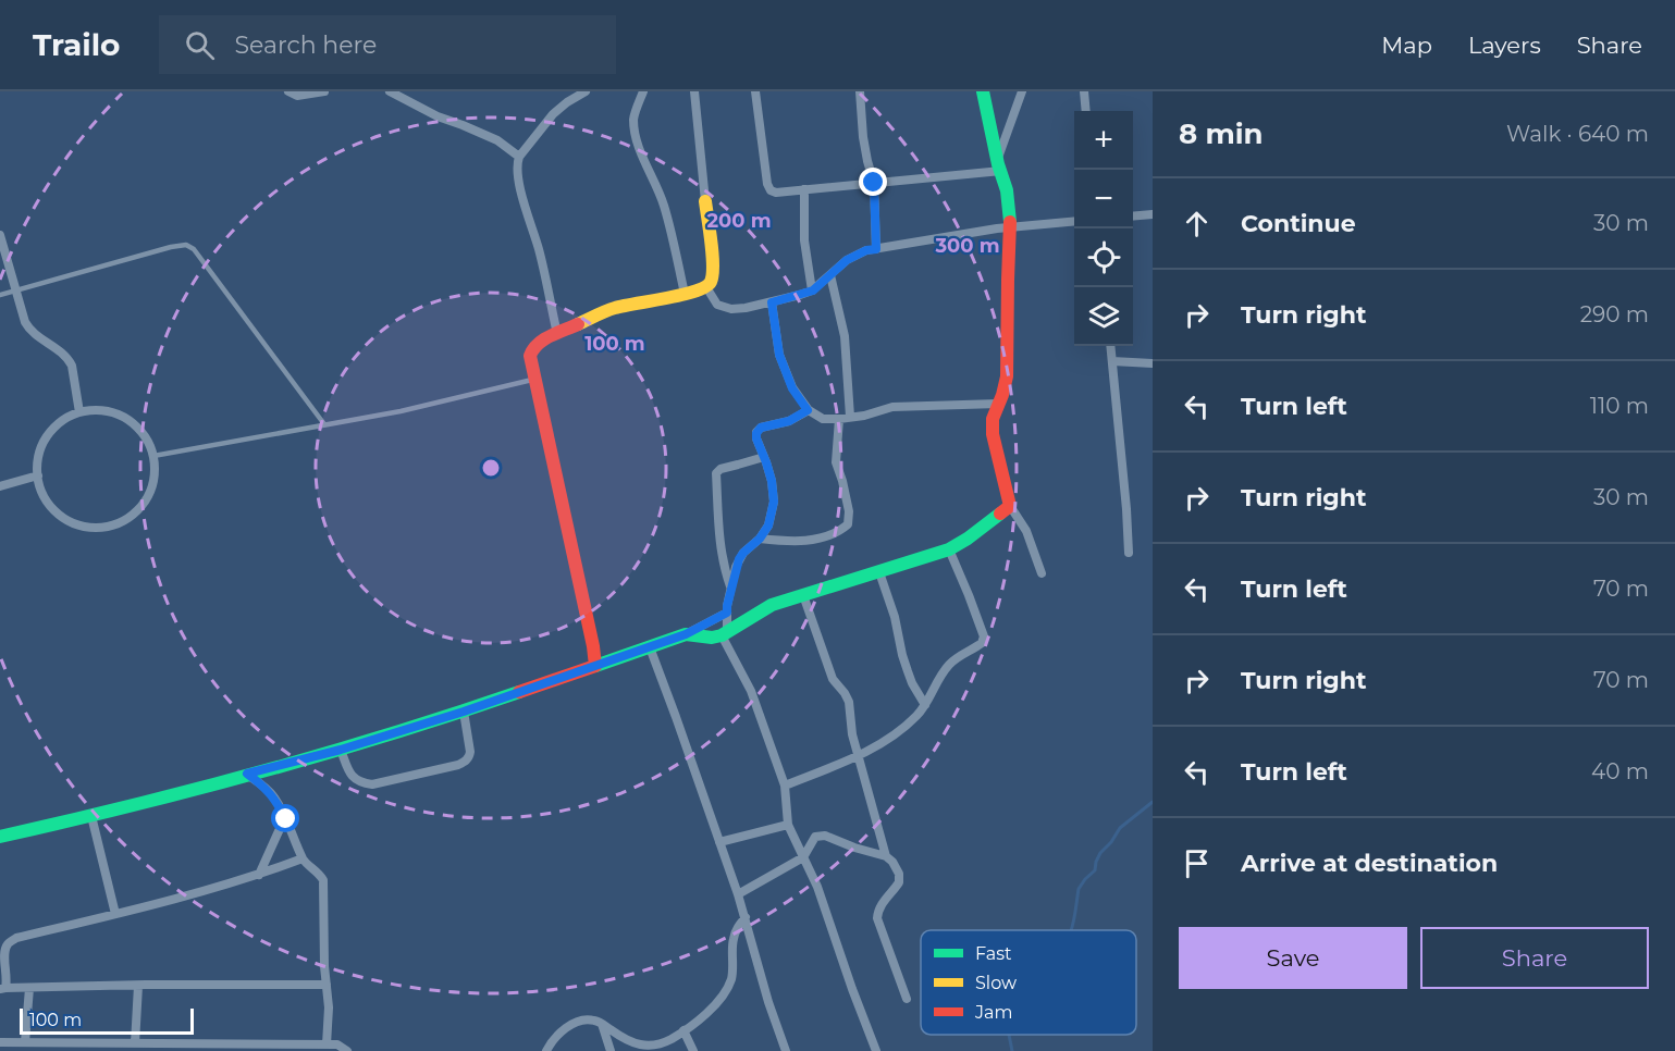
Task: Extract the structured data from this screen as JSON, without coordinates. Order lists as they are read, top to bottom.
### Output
{
  "legend": ["Fast", "Slow", "Jam"],
  "scale_bar": "100 m",
  "page": {
    "header": "Trailo",
    "search": "Search here",
    "nav": ["Map", "Layers", "Share"],
    "heading": ["8 min", "Walk · 640 m"],
    "map_buttons": ["+", "−"],
    "list": [
      ["Continue", "30 m"],
      ["Turn right", "290 m"],
      ["Turn left", "110 m"],
      ["Turn right", "30 m"],
      ["Turn left", "70 m"],
      ["Turn right", "70 m"],
      ["Turn left", "40 m"],
      "Arrive at destination"
    ],
    "buttons": ["Save", "Share"],
    "scale": "100 m"
  },
  "rings": ["200 m", "300 m", "100 m"]
}
